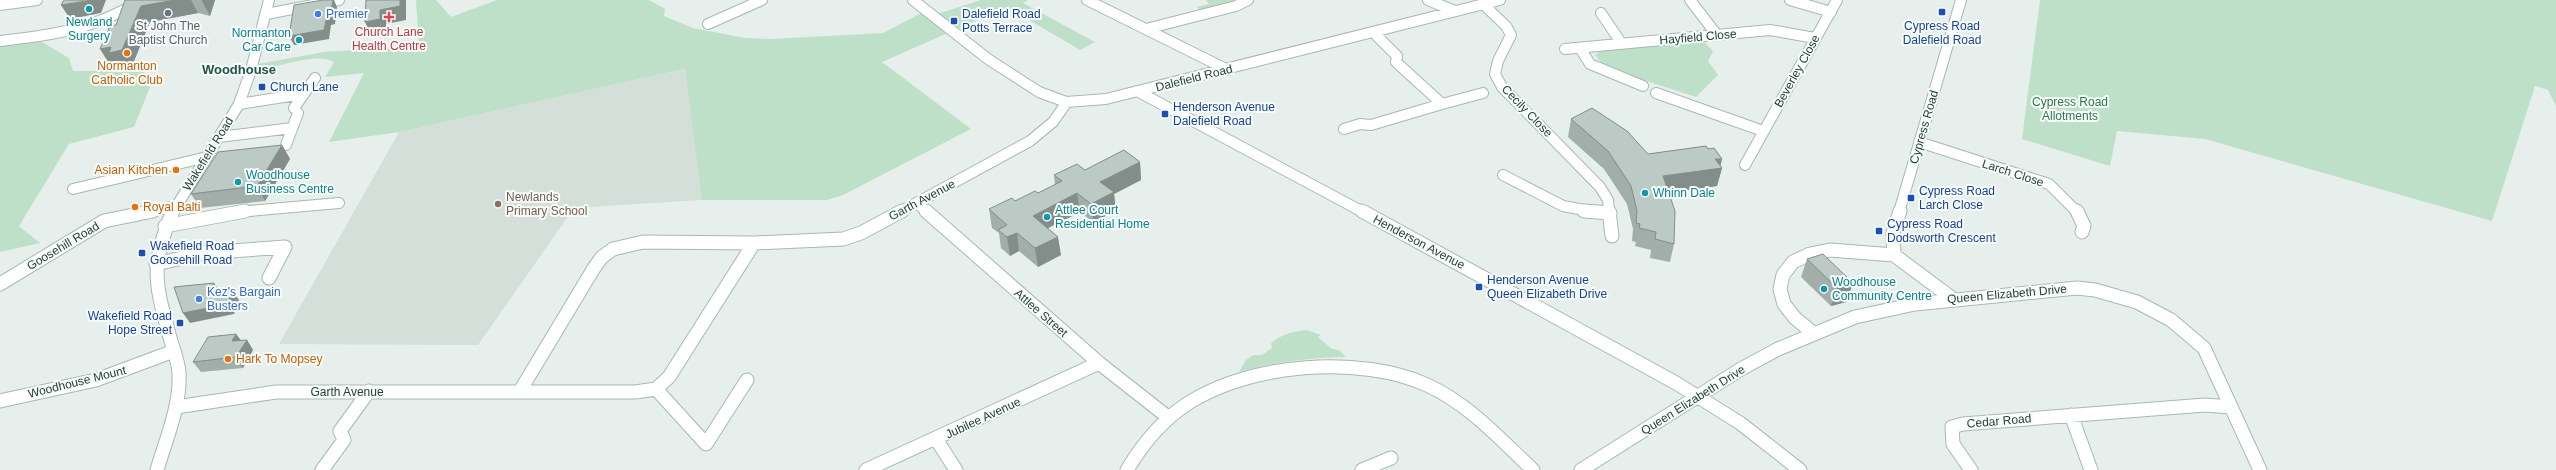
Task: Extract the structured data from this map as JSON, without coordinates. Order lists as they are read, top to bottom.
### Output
{
  "streets": {
    "street": [
      "Hayfield Close",
      "Beverley Close",
      "Dalefield Road",
      "Cecily Close",
      "Cypress Road",
      "Wakefield Road",
      "Larch Close",
      "Garth Avenue",
      "Henderson Avenue",
      "Goosehill Road",
      "Queen Elizabeth Drive",
      "Attlee Street",
      "Woodhouse Mount",
      "Jubilee Avenue",
      "Cedar Road"
    ]
  },
  "crossings": [
    ["Hayfield Close", "Beverley Close"],
    ["Dalefield Road", "Cecily Close"],
    ["Dalefield Road", "Garth Avenue"],
    ["Dalefield Road", "Henderson Avenue"],
    ["Cypress Road", "Larch Close"],
    ["Wakefield Road", "Garth Avenue"],
    ["Wakefield Road", "Goosehill Road"],
    ["Wakefield Road", "Woodhouse Mount"],
    ["Garth Avenue", "Attlee Street"],
    ["Henderson Avenue", "Queen Elizabeth Drive"],
    ["Queen Elizabeth Drive", "Cedar Road"],
    ["Attlee Street", "Jubilee Avenue"]
  ],
  "districts": ["Woodhouse"],
  "parks": ["Cypress Road Allotments"],
  "places": {
    "other": [
      "Newland Surgery",
      "St John The Baptist Church",
      "Premier",
      "Normanton Car Care",
      "Normanton Catholic Club",
      "Asian Kitchen",
      "Woodhouse Business Centre",
      "Whinn Dale",
      "Newlands Primary School",
      "Royal Balti",
      "Attlee Court Residential Home",
      "Woodhouse Community Centre",
      "Kez's Bargain Busters",
      "Hark To Mopsey"
    ],
    "transit": [
      "Cypress Road Dalefield Road",
      "Dalefield Road Potts Terrace",
      "Church Lane",
      "Henderson Avenue Dalefield Road",
      "Cypress Road Larch Close",
      "Cypress Road Dodsworth Crescent",
      "Wakefield Road Goosehill Road",
      "Henderson Avenue Queen Elizabeth Drive",
      "Wakefield Road Hope Street"
    ],
    "health": ["Church Lane Health Centre"]
  }
}
